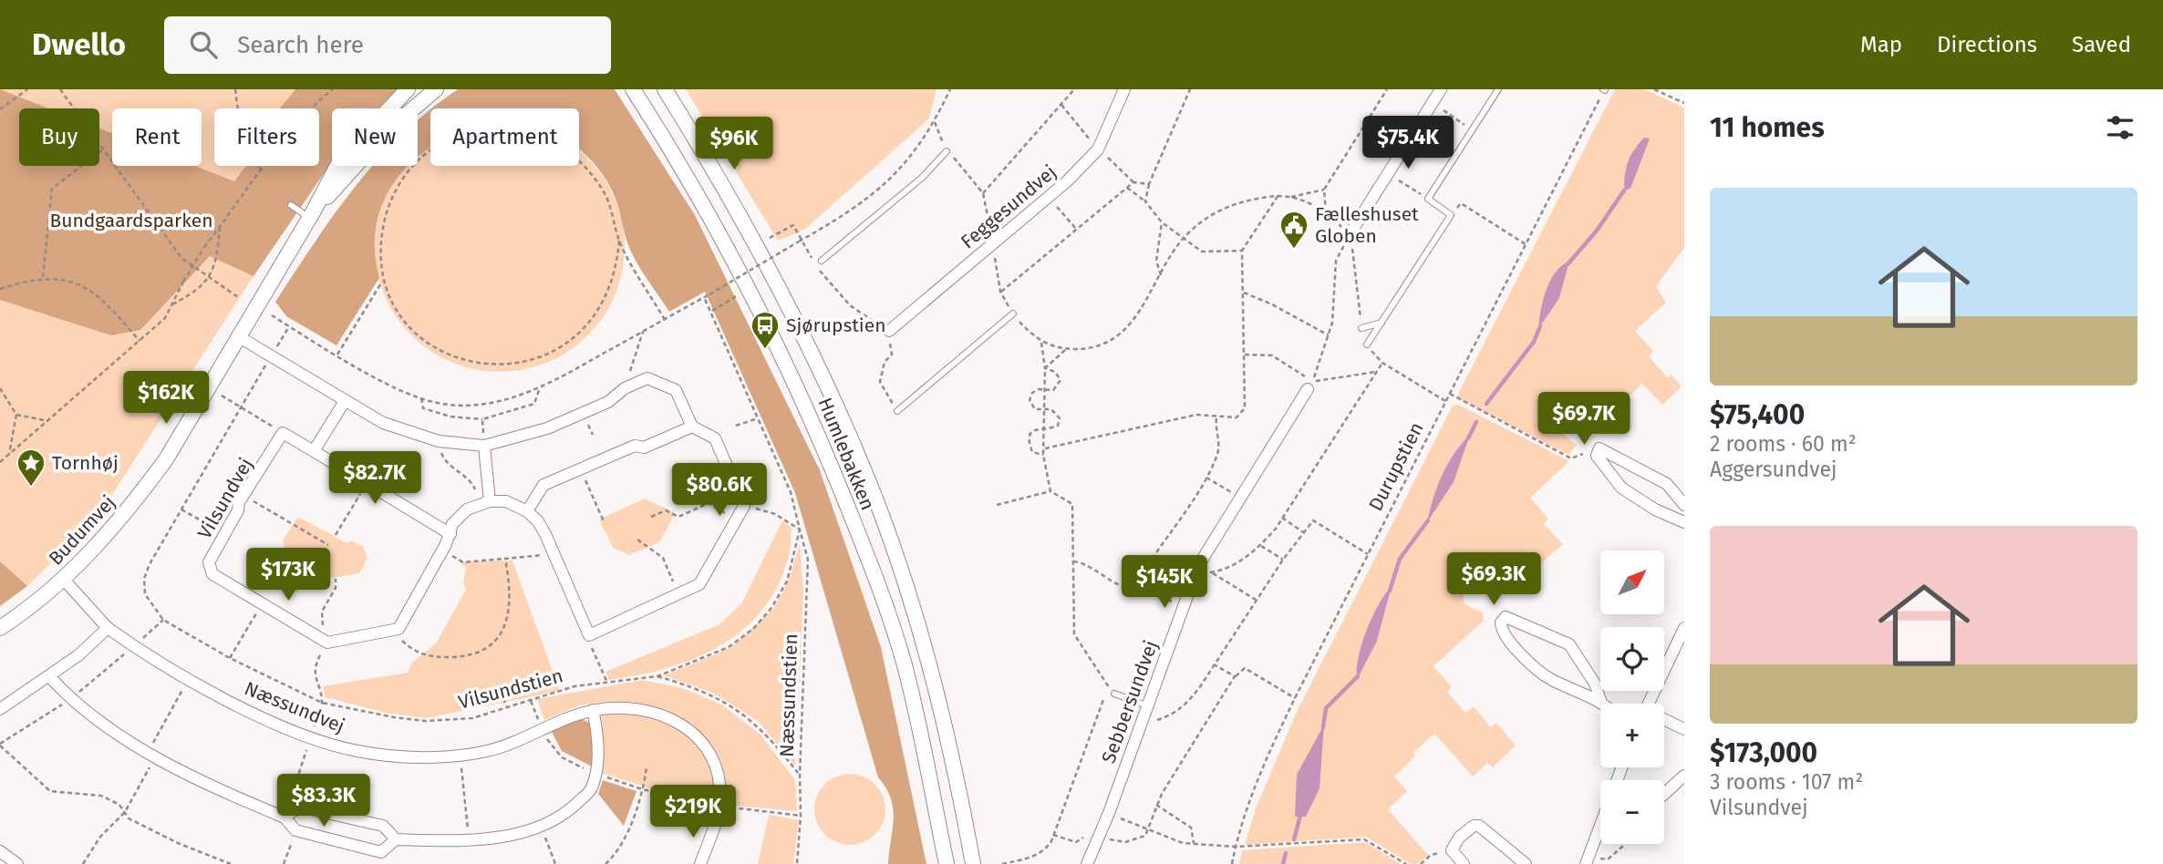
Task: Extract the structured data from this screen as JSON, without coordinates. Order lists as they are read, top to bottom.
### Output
{
  "streets": {
    "street": [
      "Feggesundvej",
      "Humlebakken",
      "Vilsundvej",
      "Budumvej",
      "Sebbersundvej",
      "Næssundvej"
    ],
    "path": ["Durupstien", "Vilsundstien", "Næssundstien"]
  },
  "crossings": [
    ["Budumvej", "Næssundvej"],
    ["Vilsundstien", "Næssundstien"]
  ],
  "parks": ["Bundgaardsparken"],
  "places": {
    "public building": ["Fælleshuset Globen"],
    "bus stop": ["Sjørupstien"],
    "place": ["Tornhøj"]
  },
  "north": "top right",
  "page": {
    "header": "Dwello",
    "search": "Search here",
    "nav": ["Map", "Directions", "Saved"],
    "heading": "11 homes",
    "chip": [
      "Buy",
      "Rent",
      "Filters",
      "New",
      "Apartment"
    ],
    "price": [
      "$75.4K",
      "$96K",
      "$162K",
      "$69.7K",
      "$82.7K",
      "$80.6K",
      "$173K",
      "$69.3K",
      "$145K",
      "$83.3K",
      "$219K"
    ],
    "list": [
      {
        "name": "$75,400",
        "note": "2 rooms · 60 m² · Aggersundvej"
      },
      {
        "name": "$173,000",
        "note": "3 rooms · 107 m² · Vilsundvej"
      }
    ],
    "map_buttons": ["+", "−"]
  }
}
